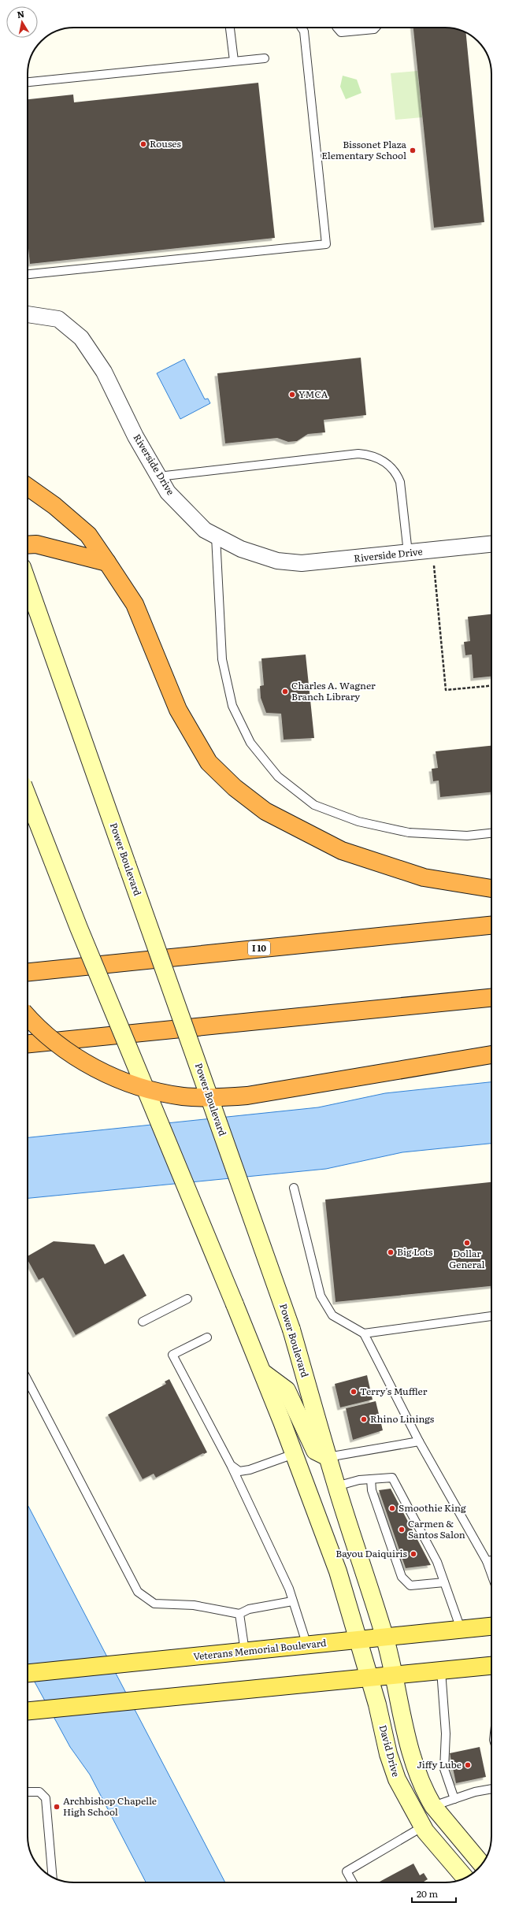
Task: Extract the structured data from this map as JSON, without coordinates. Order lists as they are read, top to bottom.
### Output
{
  "streets": {
    "highway": ["I 10"],
    "main road": ["Power Boulevard", "Veterans Memorial Boulevard", "David Drive"],
    "street": ["Riverside Drive"]
  },
  "crossings": [
    ["Power Boulevard", "Veterans Memorial Boulevard"],
    ["Veterans Memorial Boulevard", "David Drive"]
  ],
  "places": [
    "Rouses",
    "Bissonet Plaza Elementary School",
    "YMCA",
    "Charles A. Wagner Branch Library",
    "Dollar General",
    "Big Lots",
    "Terry's Muffler",
    "Rhino Linings",
    "Smoothie King",
    "Carmen & Santos Salon",
    "Bayou Daiquiris",
    "Jiffy Lube",
    "Archbishop Chapelle High School"
  ],
  "scale_bar": "20 m",
  "north": "top"
}
